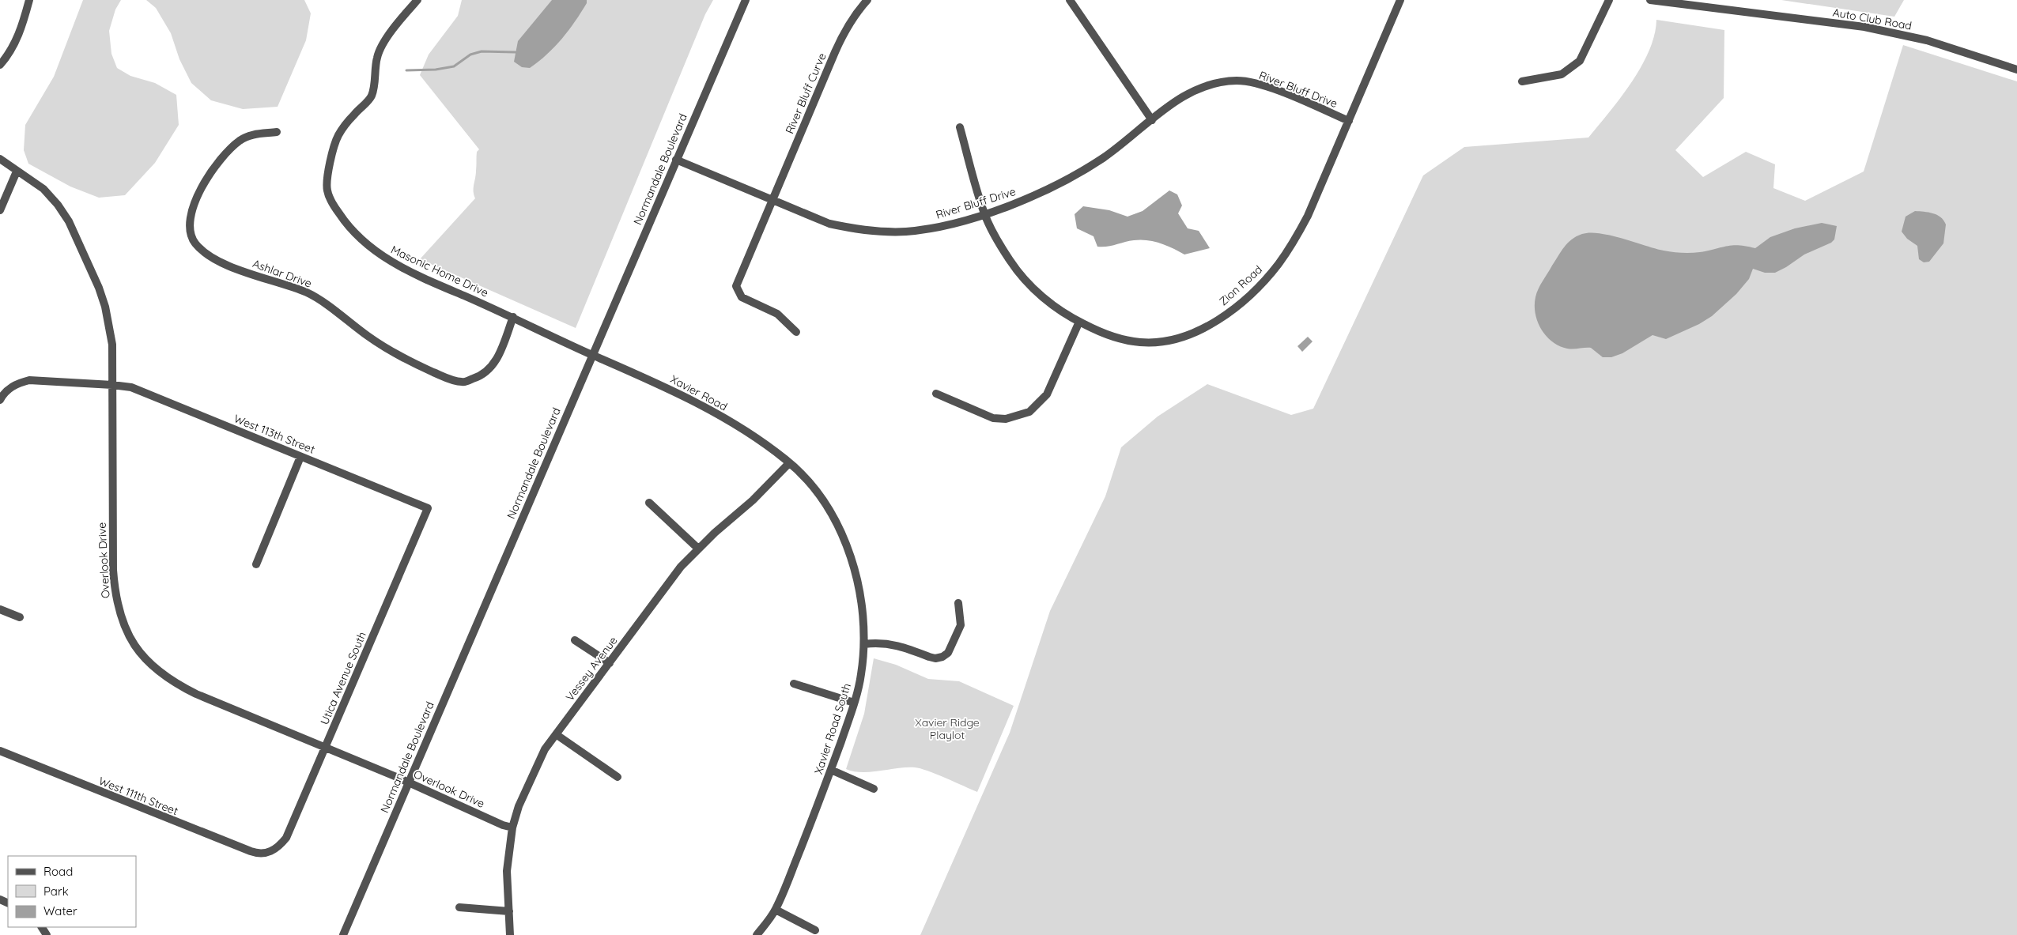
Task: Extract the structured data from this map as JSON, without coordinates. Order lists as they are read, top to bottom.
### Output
{
  "streets": {
    "street": [
      "Auto Club Road",
      "River Bluff Drive",
      "River Bluff Curve",
      "Normandale Boulevard",
      "Masonic Home Drive",
      "Ashlar Drive",
      "Zion Road",
      "Xavier Road",
      "West 113th Street",
      "Overlook Drive",
      "Vessey Avenue",
      "Utica Avenue South",
      "Xavier Road South",
      "West 111th Street"
    ]
  },
  "crossings": [
    ["River Bluff Drive", "River Bluff Curve"],
    ["River Bluff Drive", "Normandale Boulevard"],
    ["River Bluff Drive", "Zion Road"],
    ["Normandale Boulevard", "Masonic Home Drive"],
    ["Normandale Boulevard", "Xavier Road"],
    ["Normandale Boulevard", "Overlook Drive"],
    ["Masonic Home Drive", "Ashlar Drive"],
    ["Masonic Home Drive", "Xavier Road"],
    ["Xavier Road", "Vessey Avenue"],
    ["Xavier Road", "Xavier Road South"],
    ["West 113th Street", "Overlook Drive"],
    ["West 113th Street", "Utica Avenue South"],
    ["Overlook Drive", "Vessey Avenue"],
    ["Overlook Drive", "Utica Avenue South"],
    ["Vessey Avenue", "Xavier Road South"],
    ["Utica Avenue South", "West 111th Street"]
  ],
  "parks": ["Xavier Ridge Playlot"],
  "legend": ["Road", "Park", "Water"]
}
